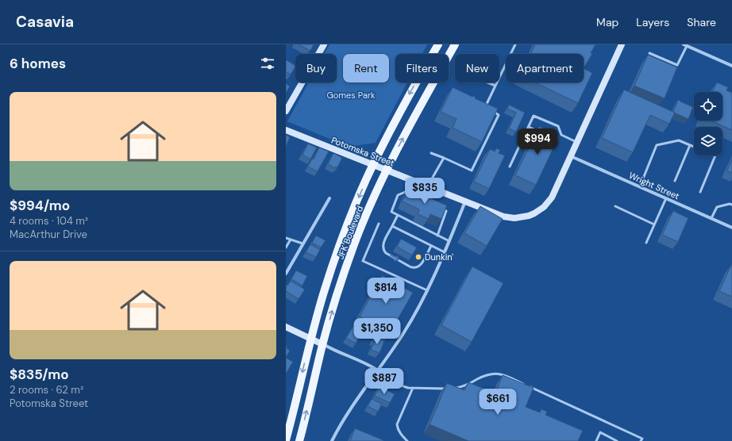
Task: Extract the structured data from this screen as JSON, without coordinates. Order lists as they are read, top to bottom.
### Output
{
  "streets": {
    "main road": ["JFK Boulevard"],
    "street": ["Potomska Street", "Wright Street"]
  },
  "crossings": [
    ["Potomska Street", "Wright Street"],
    ["Potomska Street", "JFK Boulevard"]
  ],
  "parks": ["Gomes Park"],
  "places": ["Dunkin'"],
  "page": {
    "header": "Casavia",
    "nav": ["Map", "Layers", "Share"],
    "heading": "6 homes",
    "chip": [
      "Buy",
      "Rent",
      "Filters",
      "New",
      "Apartment"
    ],
    "list": [
      {
        "name": "$994/mo",
        "note": "4 rooms · 104 m² · MacArthur Drive"
      },
      {
        "name": "$835/mo",
        "note": "2 rooms · 62 m² · Potomska Street"
      }
    ],
    "price": [
      "$994",
      "$835",
      "$814",
      "$1,350",
      "$887",
      "$661"
    ]
  }
}
